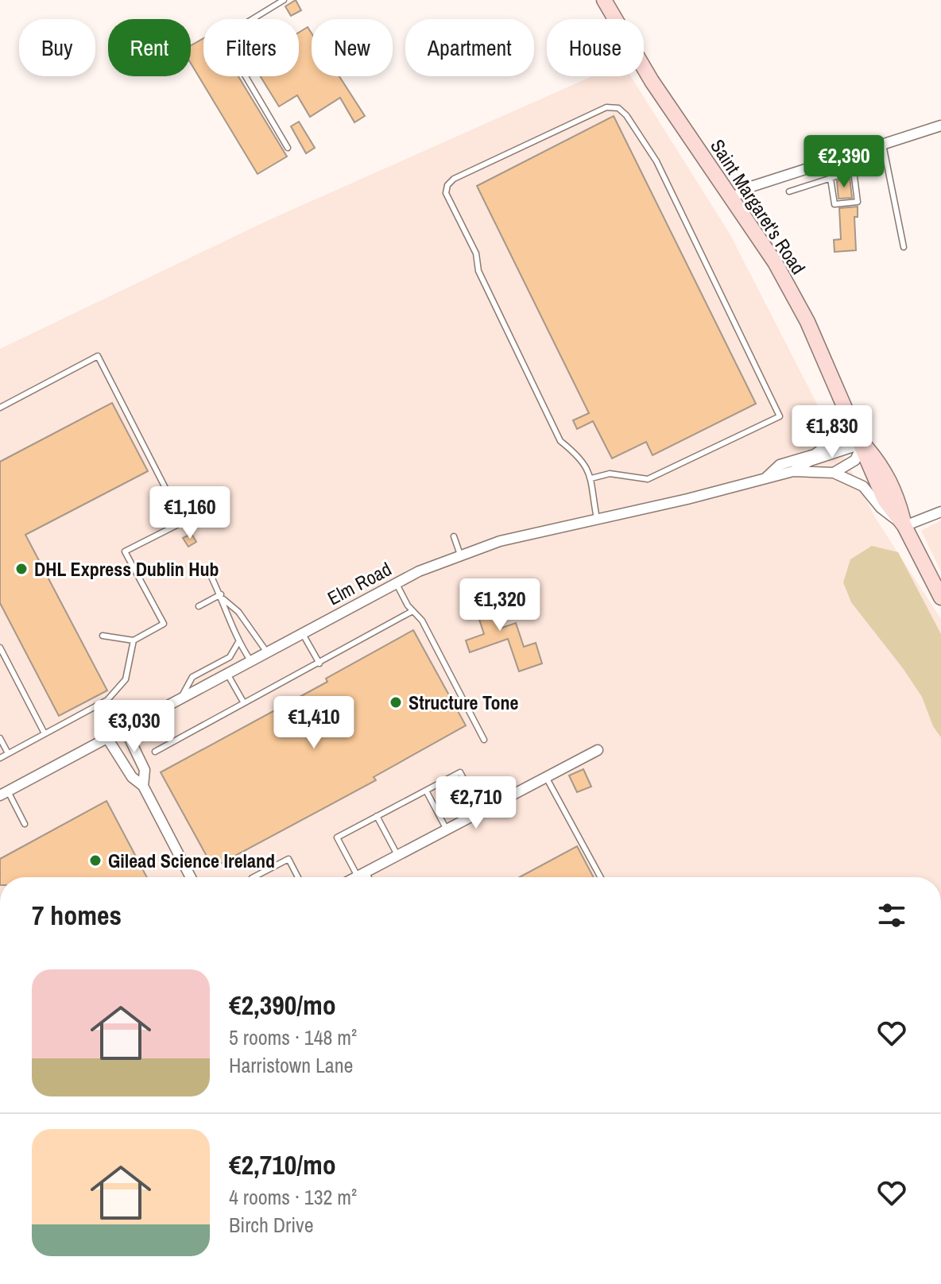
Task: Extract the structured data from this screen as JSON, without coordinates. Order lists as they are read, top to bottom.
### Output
{
  "streets": {
    "main road": ["Saint Margaret's Road"],
    "street": ["Elm Road"]
  },
  "crossings": [
    ["Saint Margaret's Road", "Elm Road"]
  ],
  "places": ["DHL Express Dublin Hub", "Structure Tone", "Gilead Science Ireland"],
  "page": {
    "chip": [
      "Buy",
      "Rent",
      "Filters",
      "New",
      "Apartment",
      "House"
    ],
    "price": [
      "€2,390",
      "€1,830",
      "€1,160",
      "€1,320",
      "€1,410",
      "€3,030",
      "€2,710"
    ],
    "heading": "7 homes",
    "list": [
      {
        "name": "€2,390/mo",
        "note": "5 rooms · 148 m² · Harristown Lane"
      },
      {
        "name": "€2,710/mo",
        "note": "4 rooms · 132 m² · Birch Drive"
      }
    ]
  }
}
